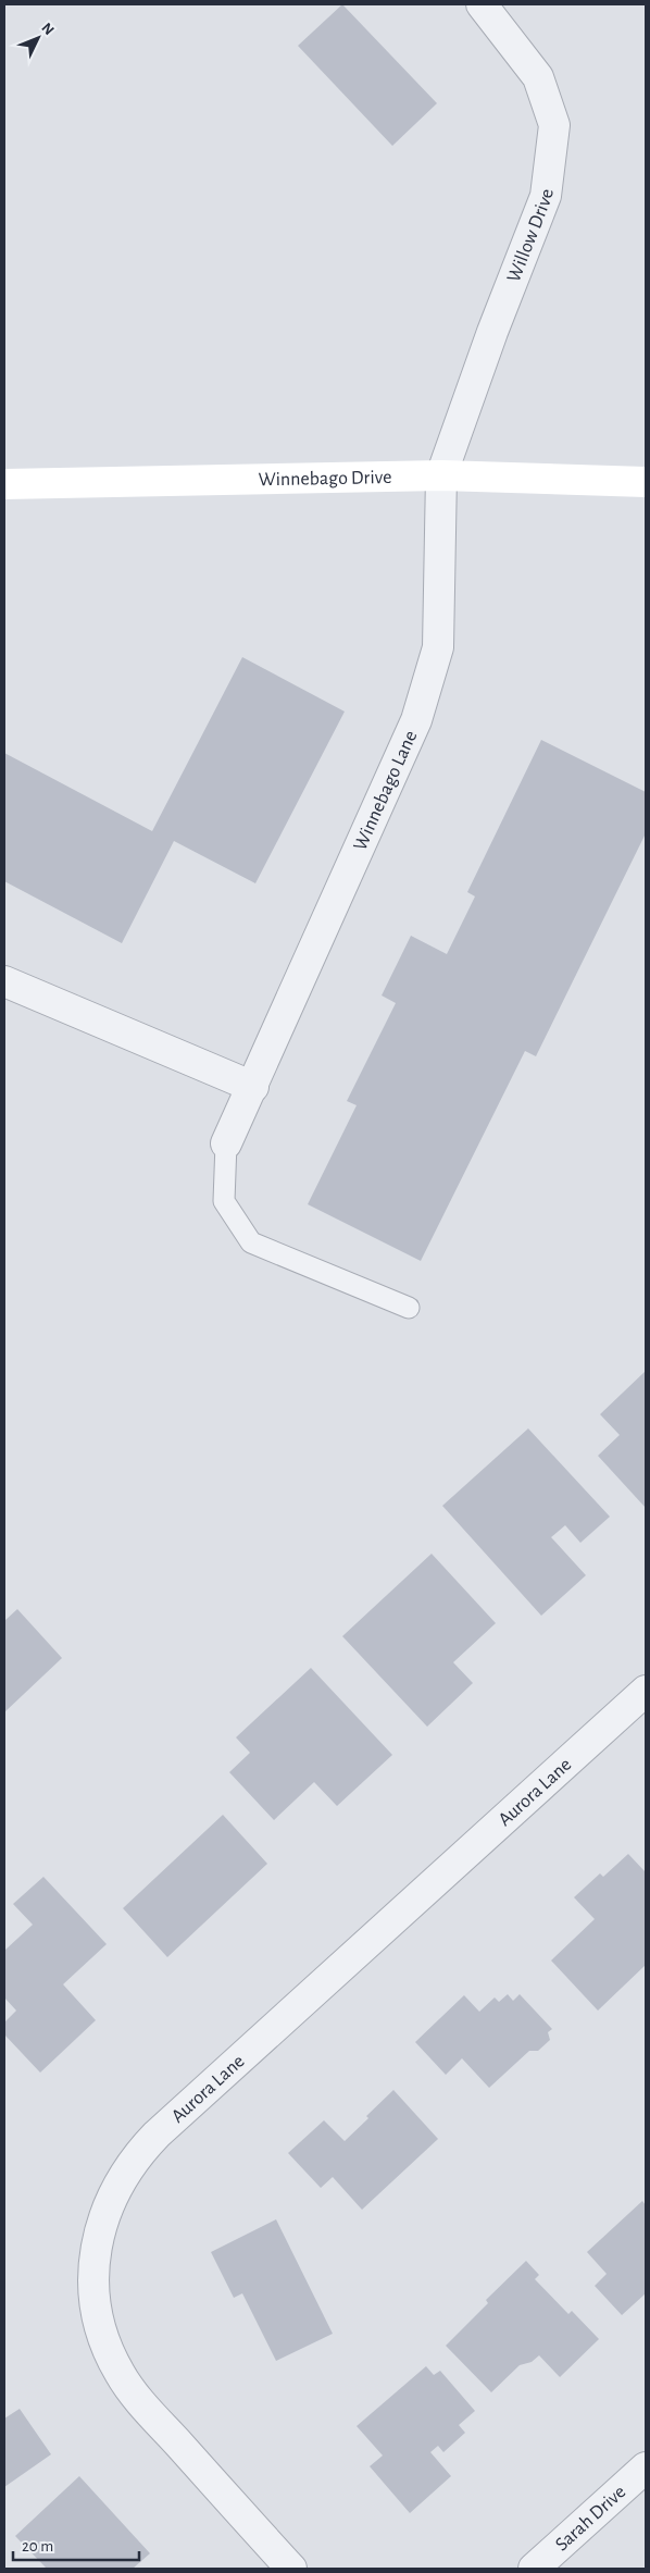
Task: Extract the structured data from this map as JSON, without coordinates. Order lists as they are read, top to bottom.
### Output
{
  "streets": {
    "main road": ["Winnebago Drive"],
    "street": [
      "Willow Drive",
      "Winnebago Lane",
      "Aurora Lane",
      "Sarah Drive"
    ]
  },
  "crossings": [
    ["Willow Drive", "Winnebago Drive"],
    ["Willow Drive", "Winnebago Lane"],
    ["Winnebago Drive", "Winnebago Lane"]
  ],
  "scale_bar": "20 m",
  "north": "top right"
}
